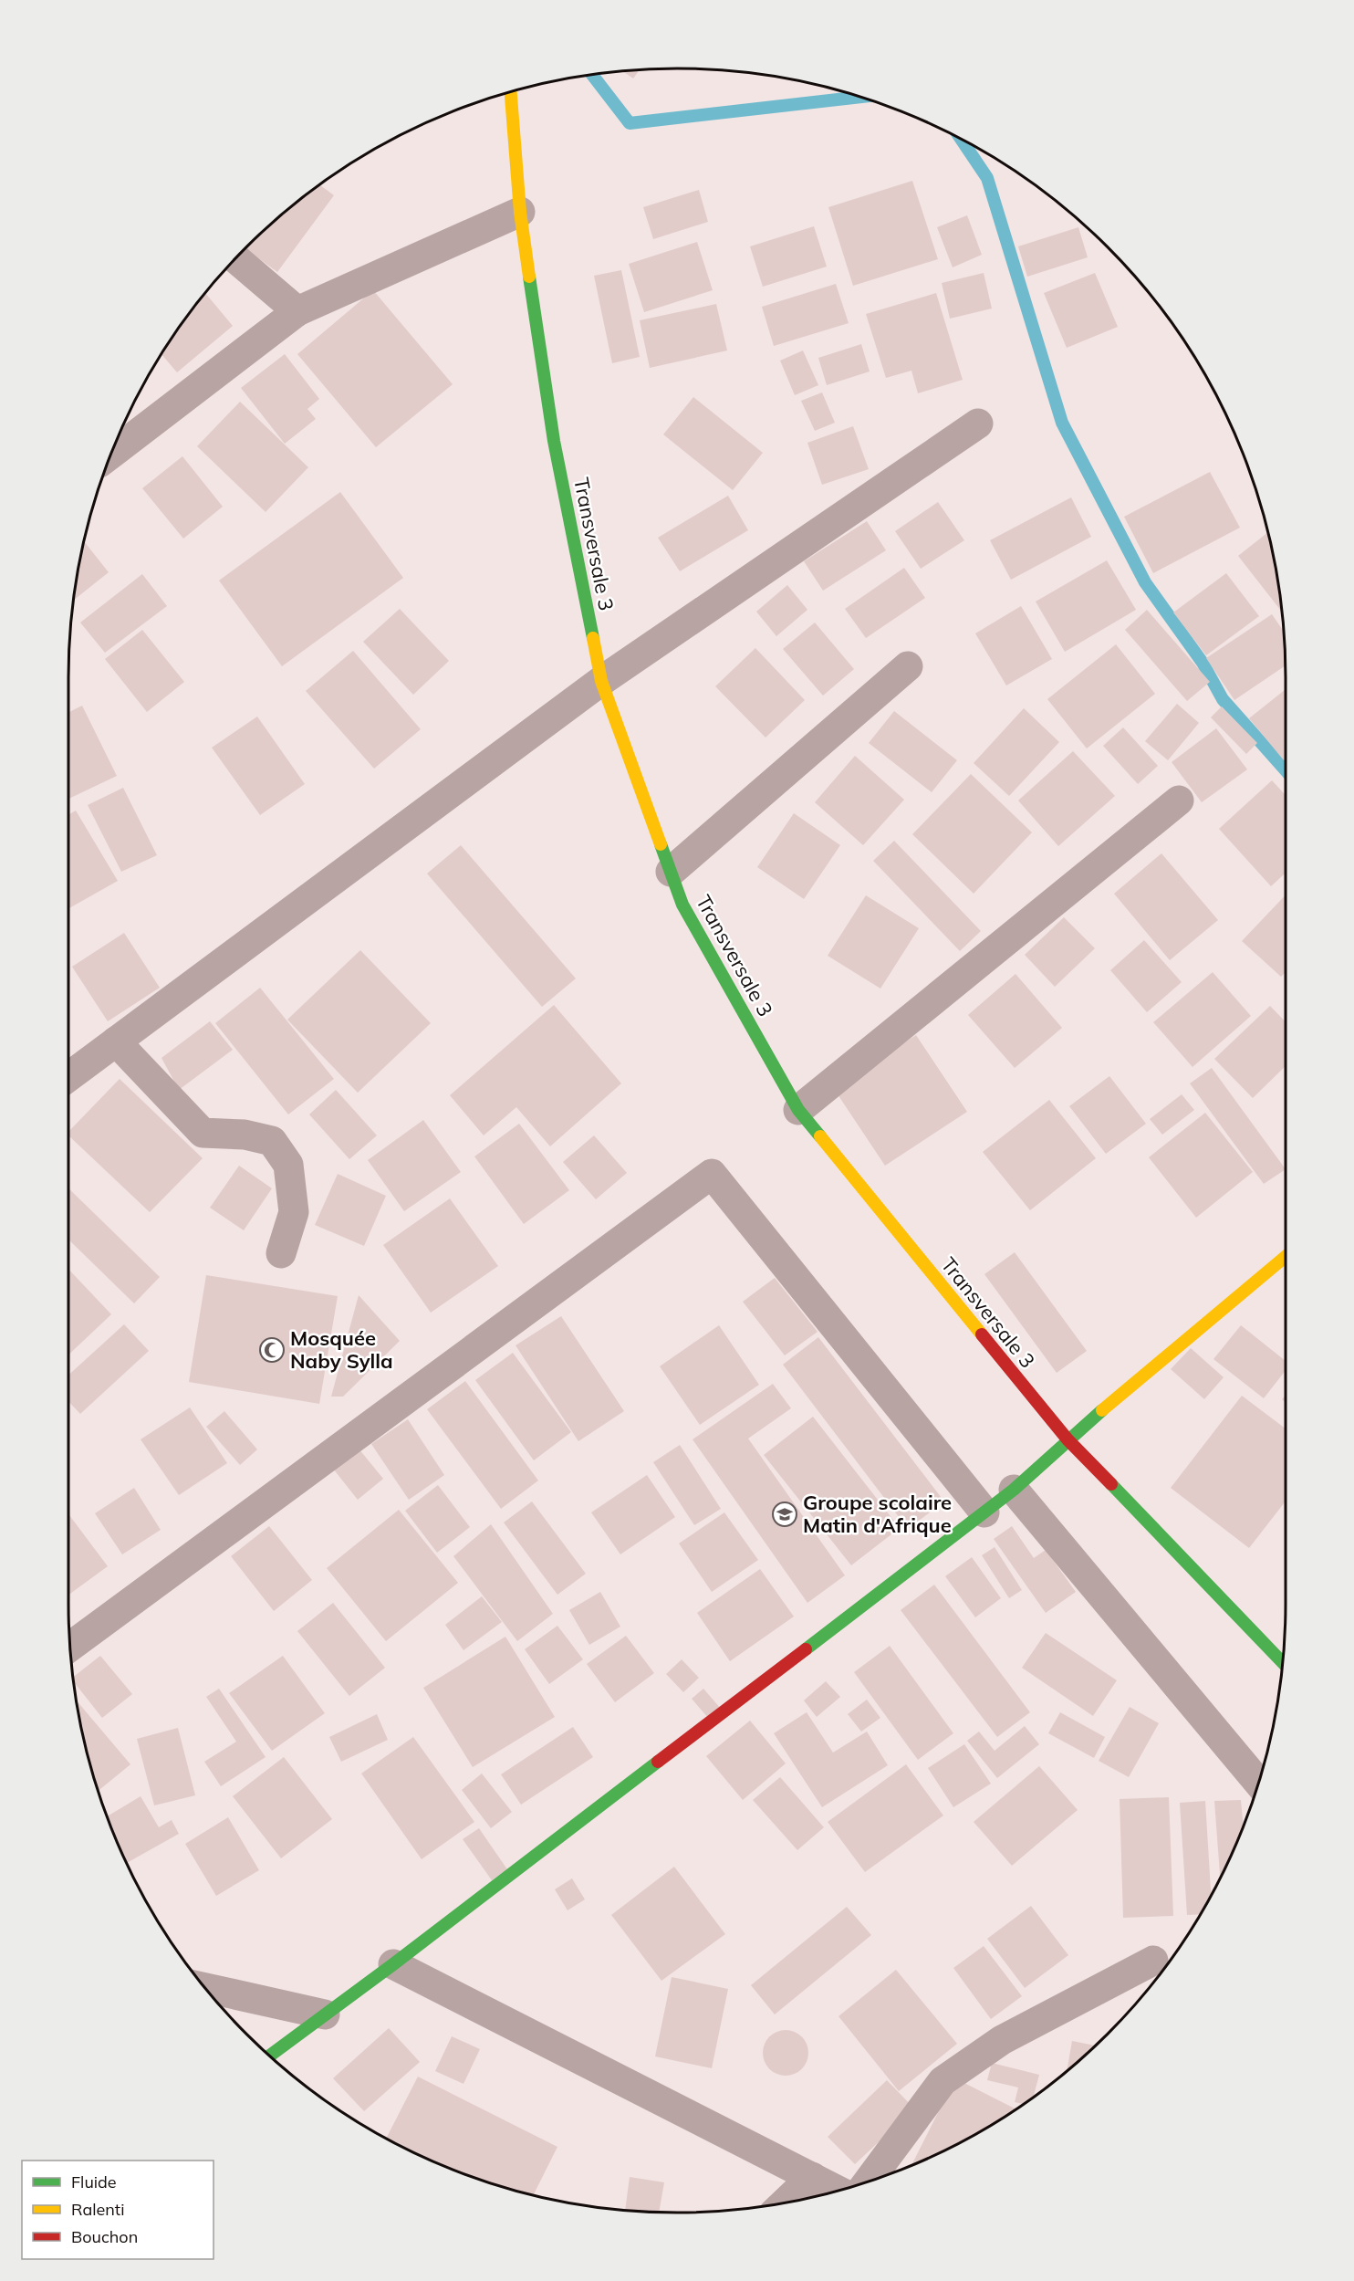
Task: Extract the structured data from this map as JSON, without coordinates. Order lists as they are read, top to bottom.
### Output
{
  "streets": {
    "main road": ["Transversale 3"]
  },
  "places": {
    "mosque": ["Mosquée Naby Sylla"],
    "school or university": ["Groupe scolaire Matin d'Afrique"]
  },
  "legend": ["Fluide", "Ralenti", "Bouchon"]
}
